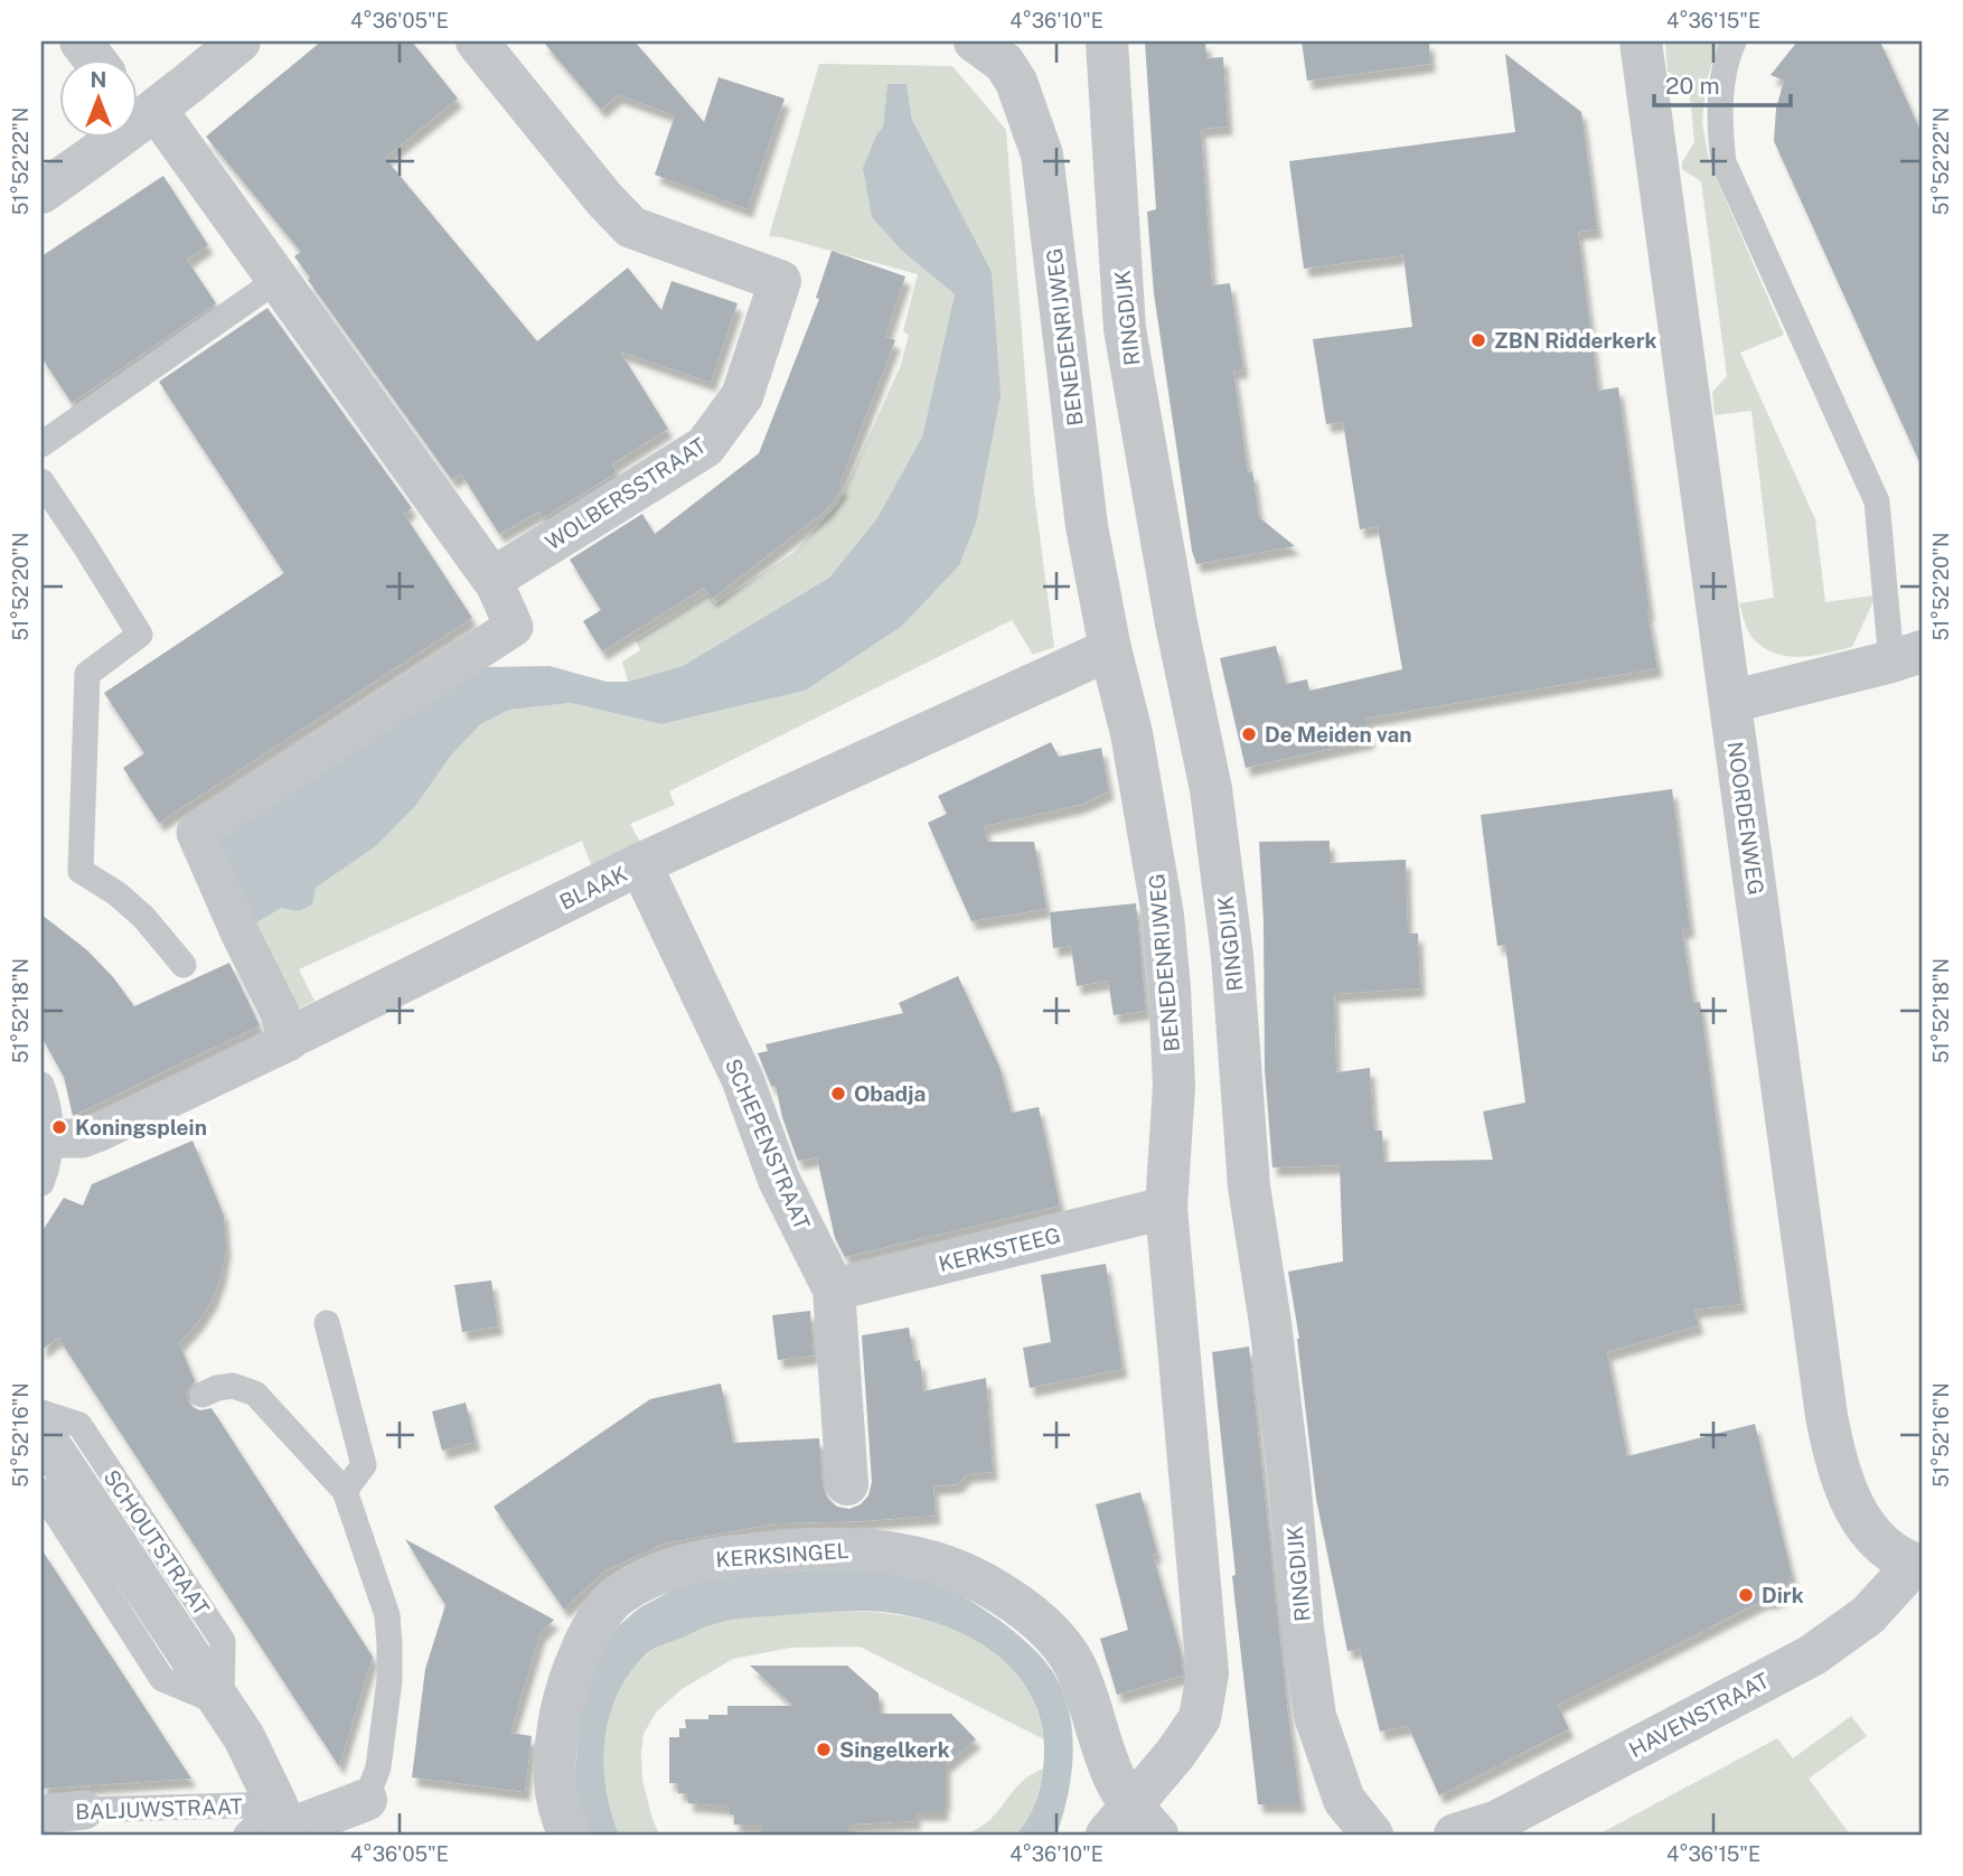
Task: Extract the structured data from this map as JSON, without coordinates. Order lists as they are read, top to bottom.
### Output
{
  "streets": {
    "street": [
      "RINGDIJK",
      "BENEDENRIJWEG",
      "WOLBERSSTRAAT",
      "NOORDENWEG",
      "BLAAK",
      "SCHEPENSTRAAT",
      "KERKSTEEG",
      "SCHOUTSTRAAT",
      "KERKSINGEL",
      "HAVENSTRAAT",
      "BALJUWSTRAAT"
    ]
  },
  "crossings": [
    ["BENEDENRIJWEG", "BLAAK"],
    ["BENEDENRIJWEG", "KERKSTEEG"],
    ["BENEDENRIJWEG", "KERKSINGEL"],
    ["NOORDENWEG", "HAVENSTRAAT"],
    ["BLAAK", "SCHEPENSTRAAT"],
    ["SCHEPENSTRAAT", "KERKSTEEG"],
    ["SCHOUTSTRAAT", "BALJUWSTRAAT"]
  ],
  "places": [
    "ZBN Ridderkerk",
    "De Meiden van",
    "Obadja",
    "Koningsplein",
    "Dirk",
    "Singelkerk"
  ],
  "scale_bar": "20 m",
  "north": "top",
  "coordinates": [
    "4°36'05\"E",
    "4°36'10\"E",
    "4°36'15\"E",
    "51°52'22\"N",
    "51°52'20\"N",
    "51°52'18\"N",
    "51°52'16\"N"
  ]
}
